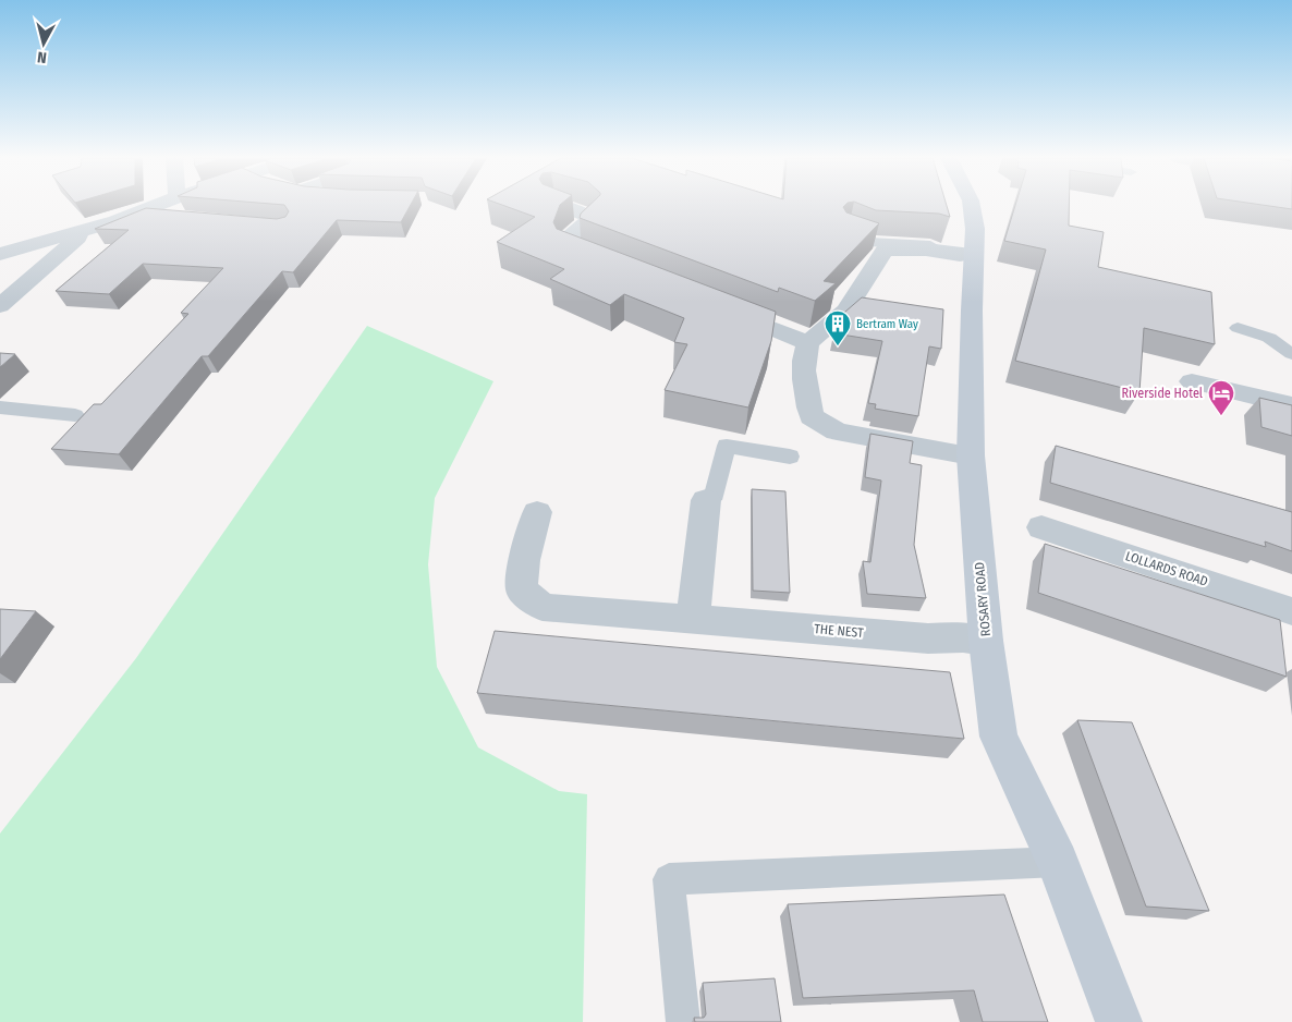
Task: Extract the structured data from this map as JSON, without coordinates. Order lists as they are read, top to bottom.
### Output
{
  "streets": {
    "street": ["LOLLARDS ROAD", "ROSARY ROAD", "THE NEST"]
  },
  "crossings": [
    ["ROSARY ROAD", "THE NEST"]
  ],
  "places": {
    "building": ["Bertram Way"],
    "hotel": ["Riverside Hotel"]
  },
  "north": "bottom"
}
